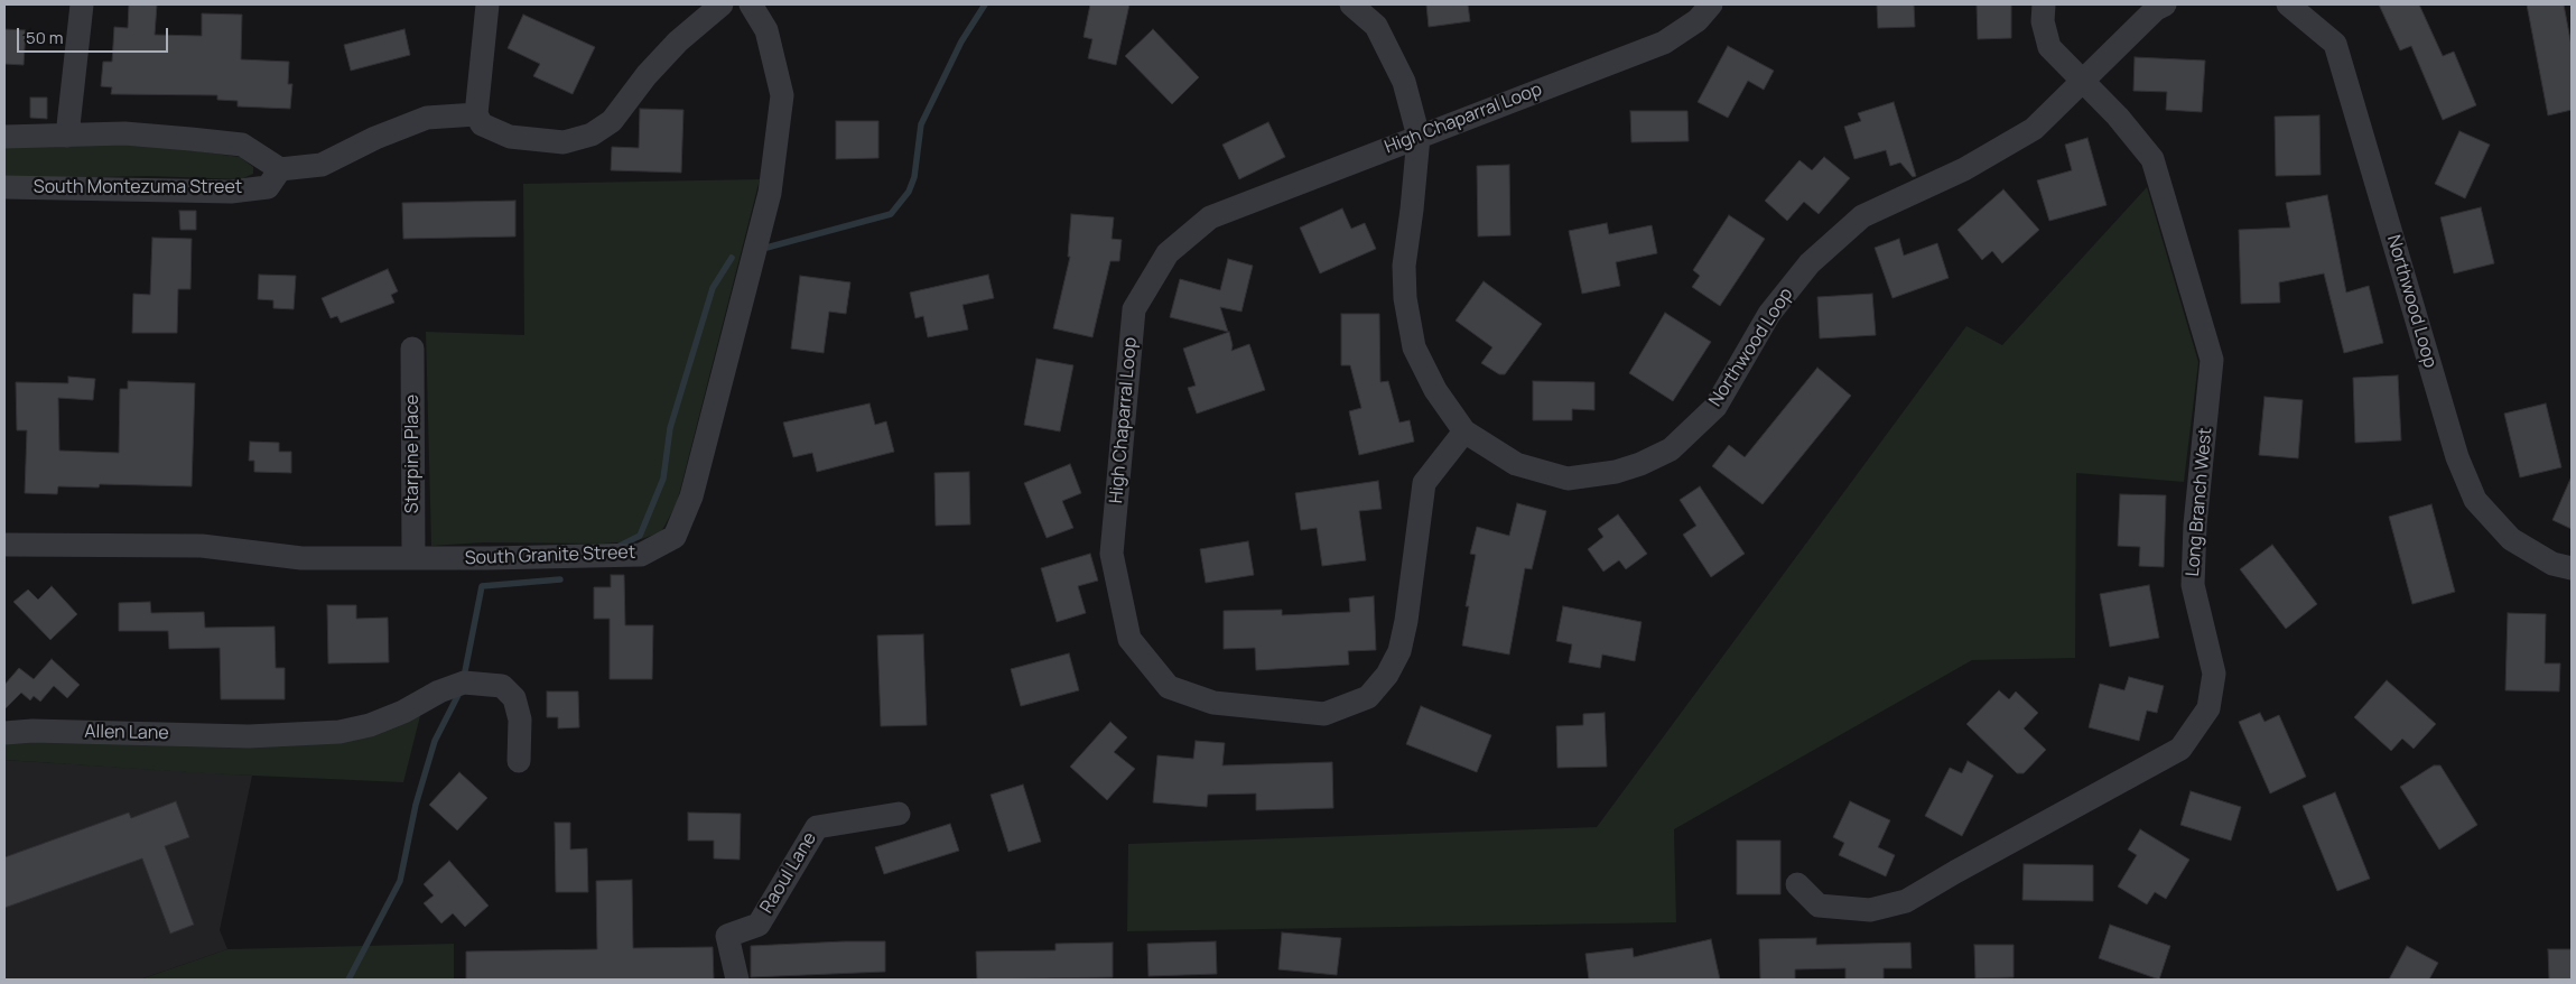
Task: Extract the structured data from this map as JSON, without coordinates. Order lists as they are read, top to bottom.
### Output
{
  "streets": {
    "street": [
      "High Chaparral Loop",
      "South Montezuma Street",
      "Northwood Loop",
      "Starpine Place",
      "Long Branch West",
      "South Granite Street",
      "Allen Lane",
      "Raoul Lane"
    ]
  },
  "crossings": [
    ["High Chaparral Loop", "Northwood Loop"],
    ["Northwood Loop", "Long Branch West"],
    ["Starpine Place", "South Granite Street"]
  ],
  "scale_bar": "50 m"
}
